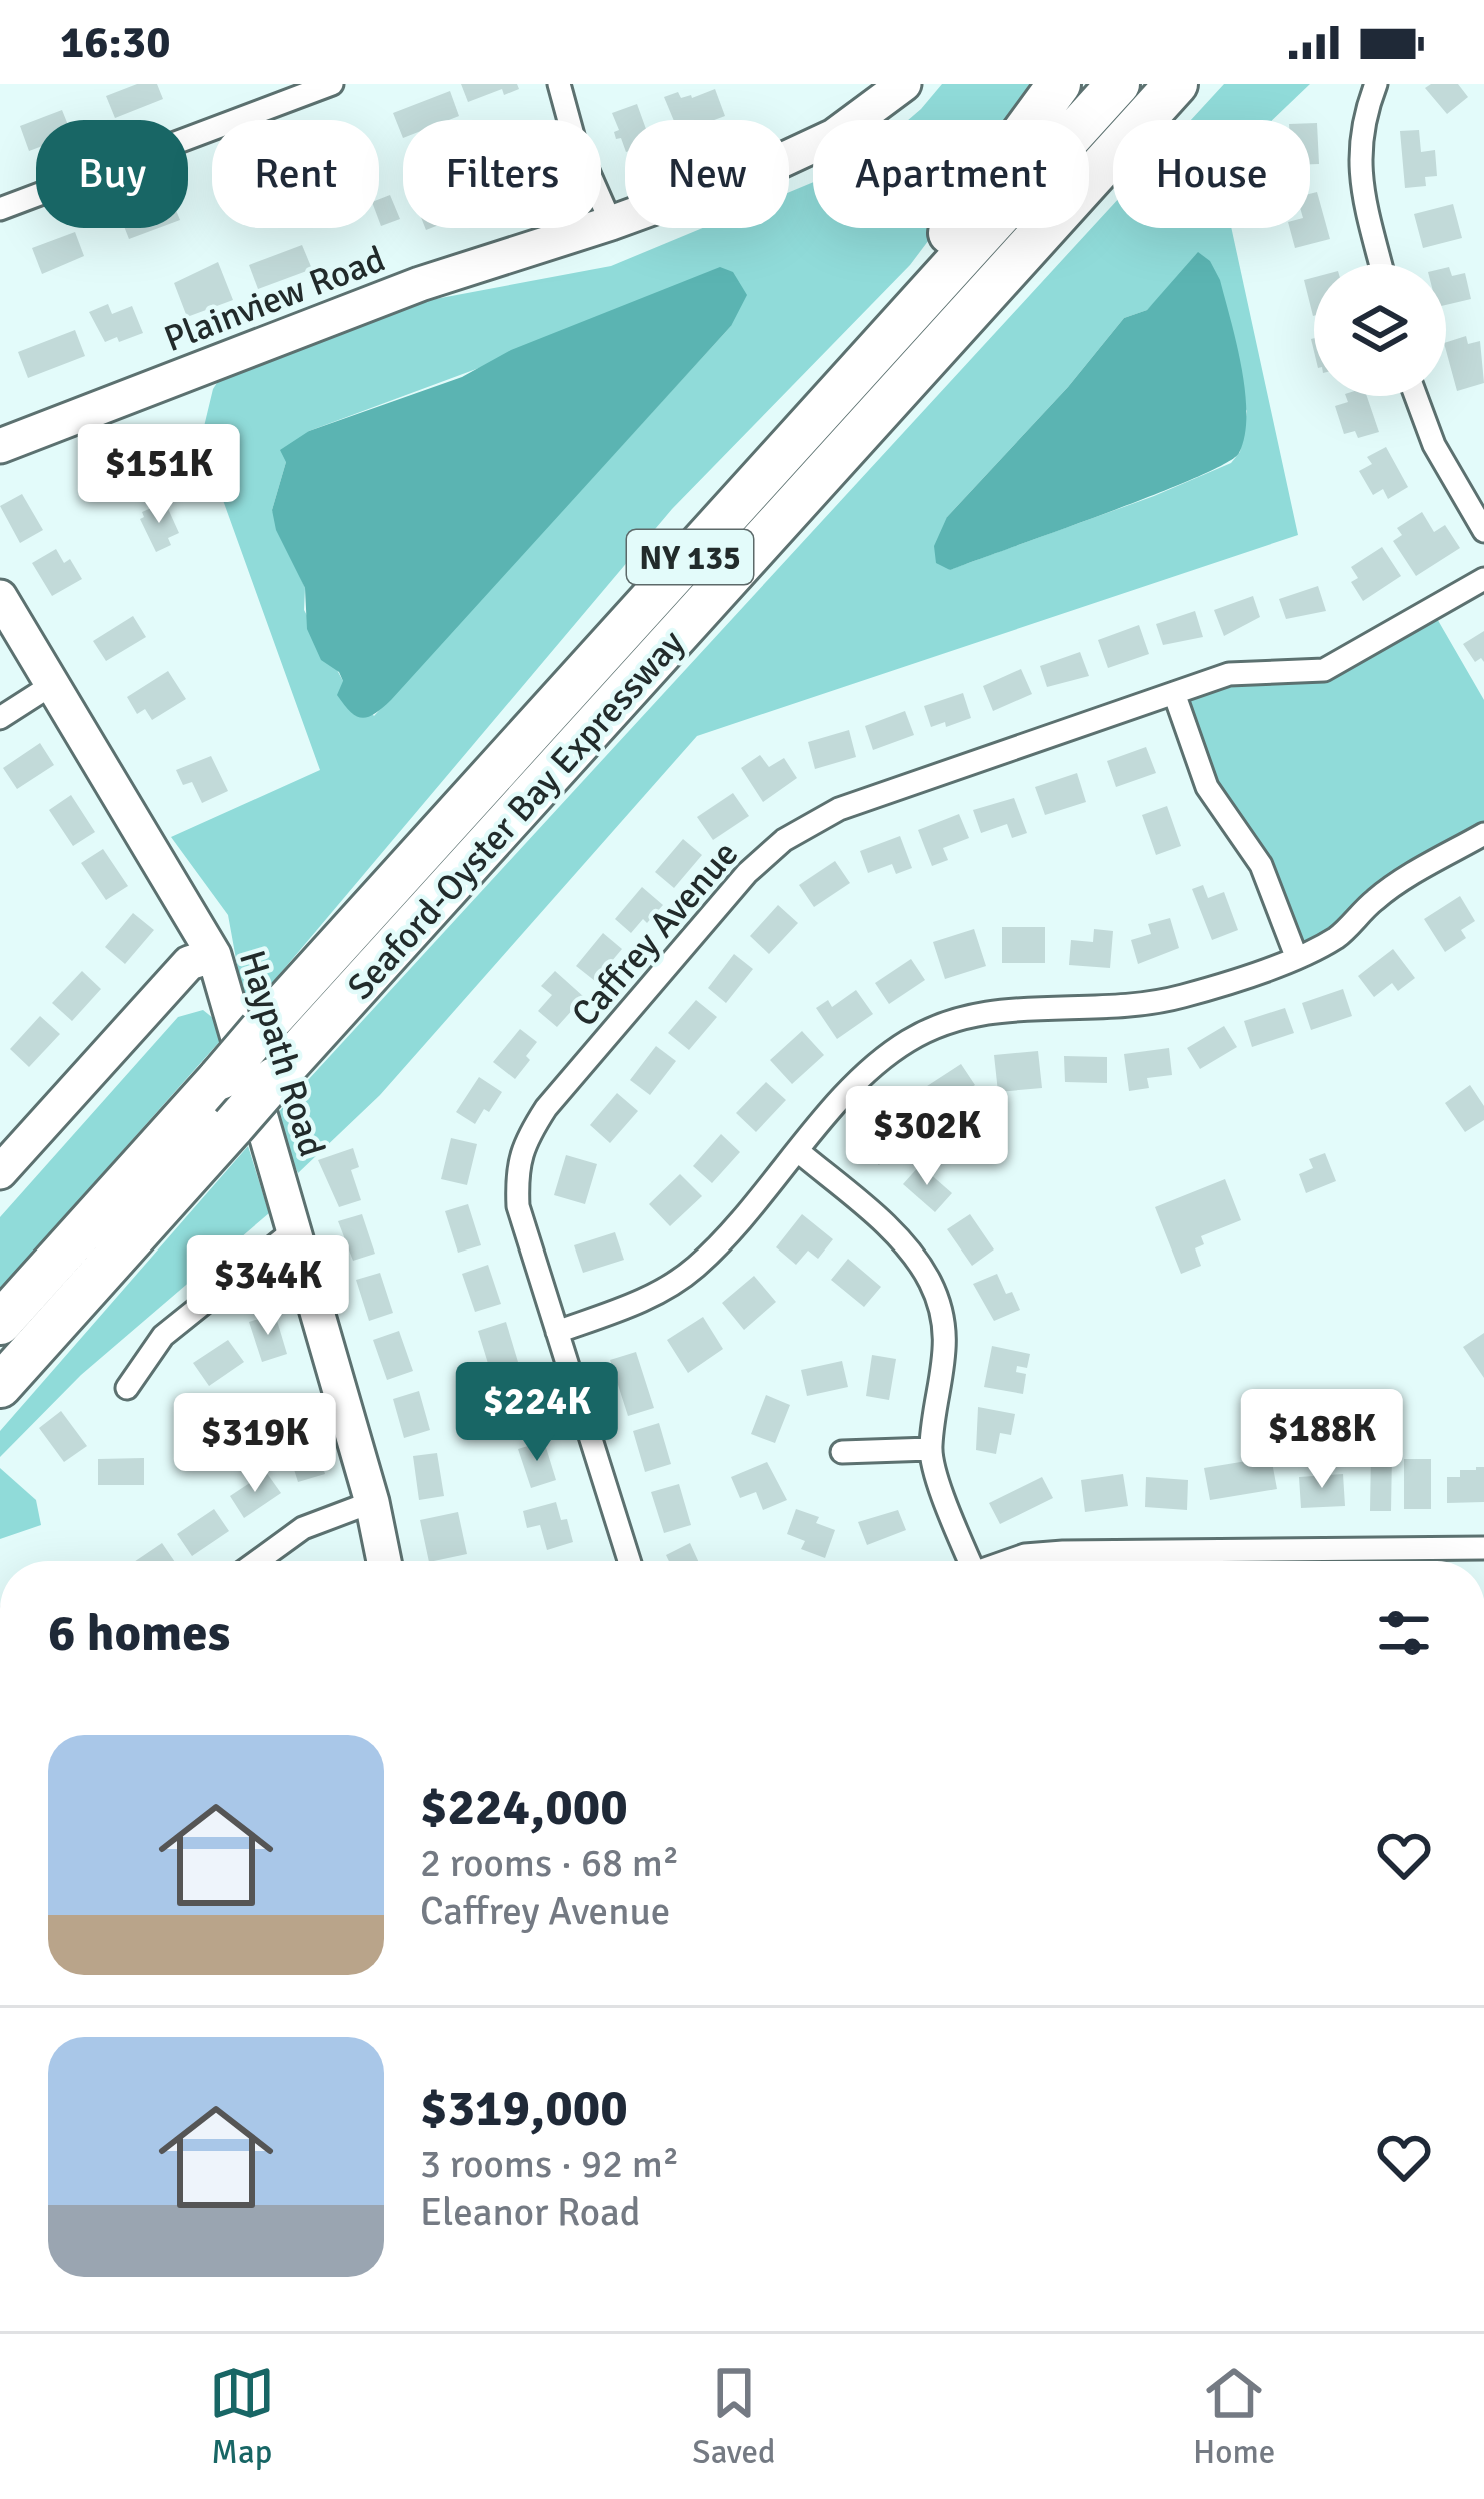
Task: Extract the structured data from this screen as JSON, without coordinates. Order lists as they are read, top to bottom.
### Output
{
  "streets": {
    "highway": ["NY 135", "Seaford-Oyster Bay Expressway"],
    "street": ["Plainview Road", "Caffrey Avenue", "Haypath Road"]
  },
  "page": {
    "status": "16:30",
    "chip": [
      "Buy",
      "Rent",
      "Filters",
      "New",
      "Apartment",
      "House"
    ],
    "price": [
      "$151K",
      "$302K",
      "$344K",
      "$224K",
      "$188K",
      "$319K"
    ],
    "heading": "6 homes",
    "list": [
      {
        "name": "$224,000",
        "note": "2 rooms · 68 m² · Caffrey Avenue"
      },
      {
        "name": "$319,000",
        "note": "3 rooms · 92 m² · Eleanor Road"
      }
    ],
    "tabs": ["Map", "Saved", "Home"]
  }
}
